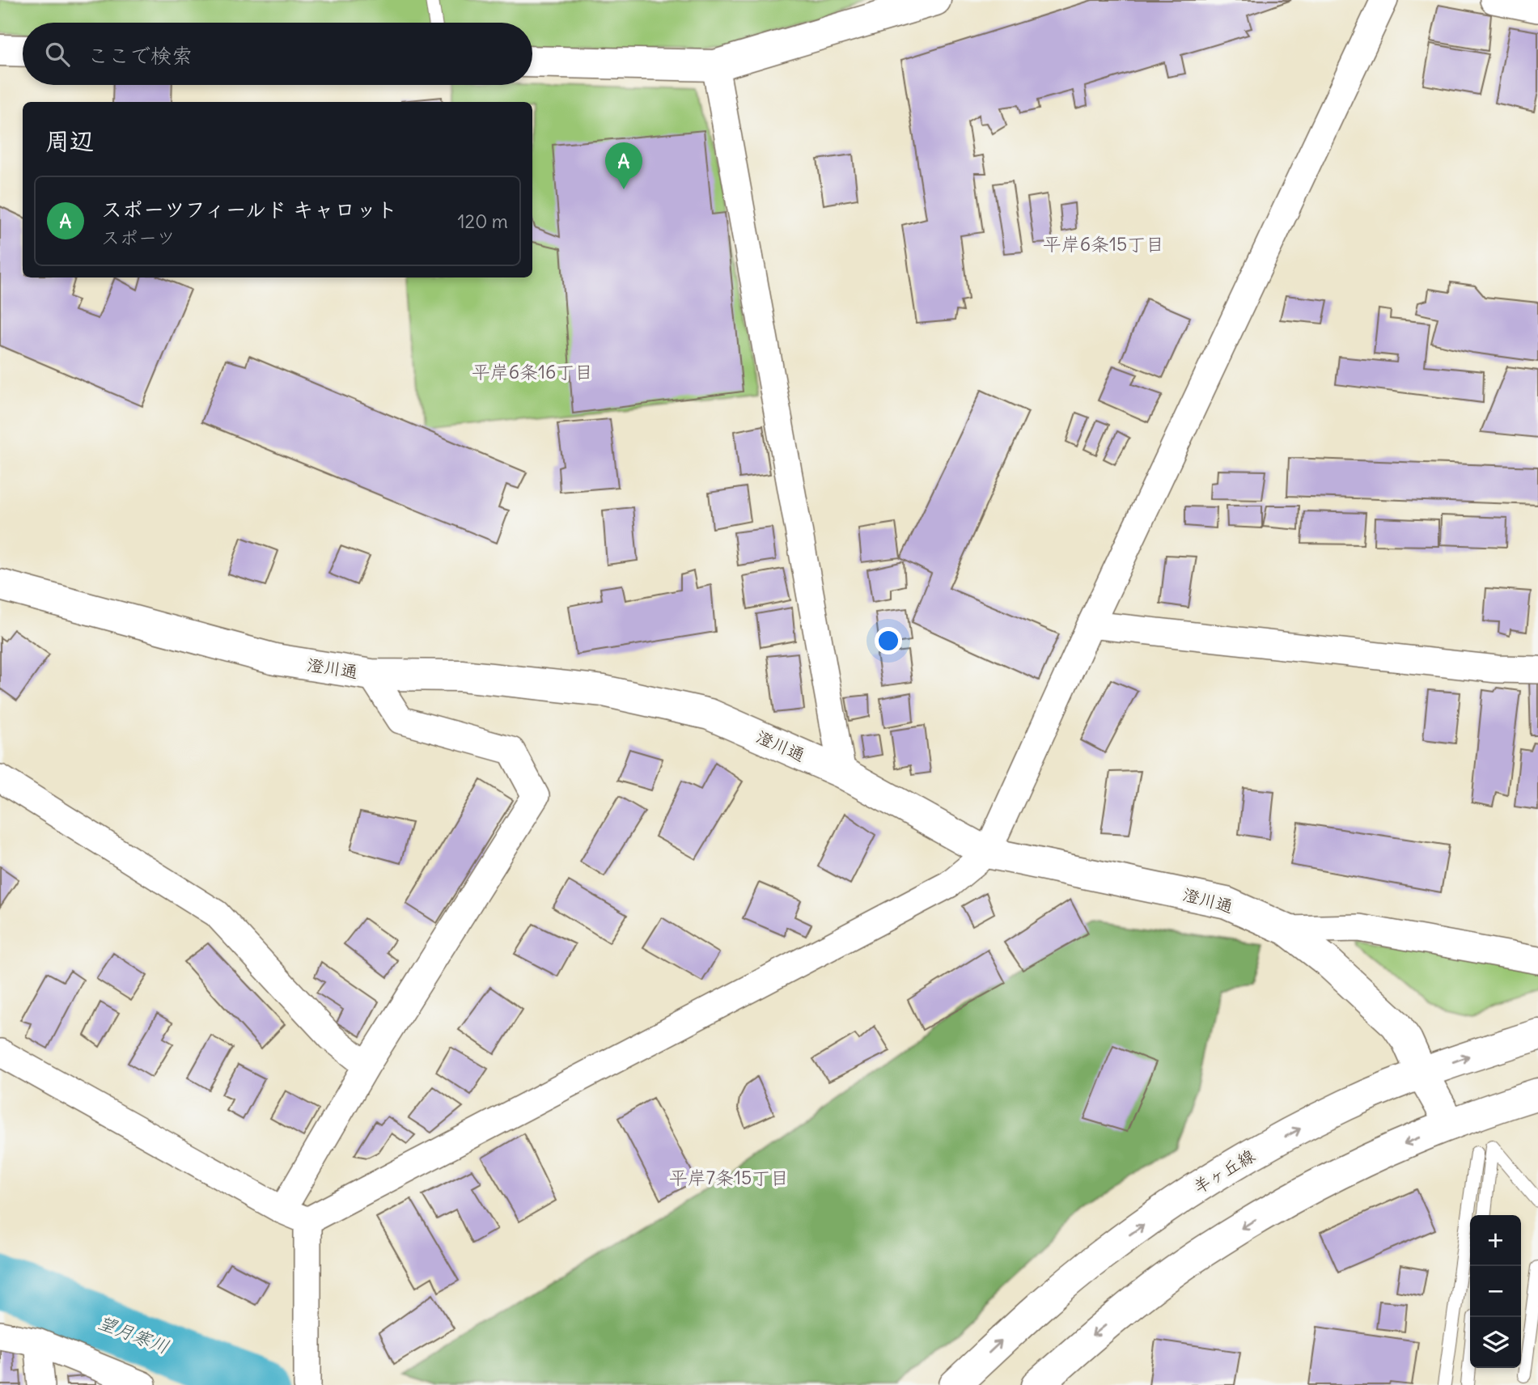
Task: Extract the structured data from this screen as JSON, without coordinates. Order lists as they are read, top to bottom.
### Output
{
  "streets": {
    "street": ["澄川通", "羊ヶ丘線"]
  },
  "crossings": [
    ["澄川通", "羊ヶ丘線"]
  ],
  "districts": ["平岸6条15丁目", "平岸6条16丁目", "平岸7条15丁目"],
  "water": ["望月寒川"],
  "page": {
    "search": "ここで検索",
    "heading": "周辺",
    "pins": "A",
    "list": [
      {
        "mark": "A",
        "name": "スポーツフィールド キャロット",
        "note": "スポーツ",
        "value": "120 m"
      }
    ],
    "map_buttons": ["+", "−"]
  }
}
